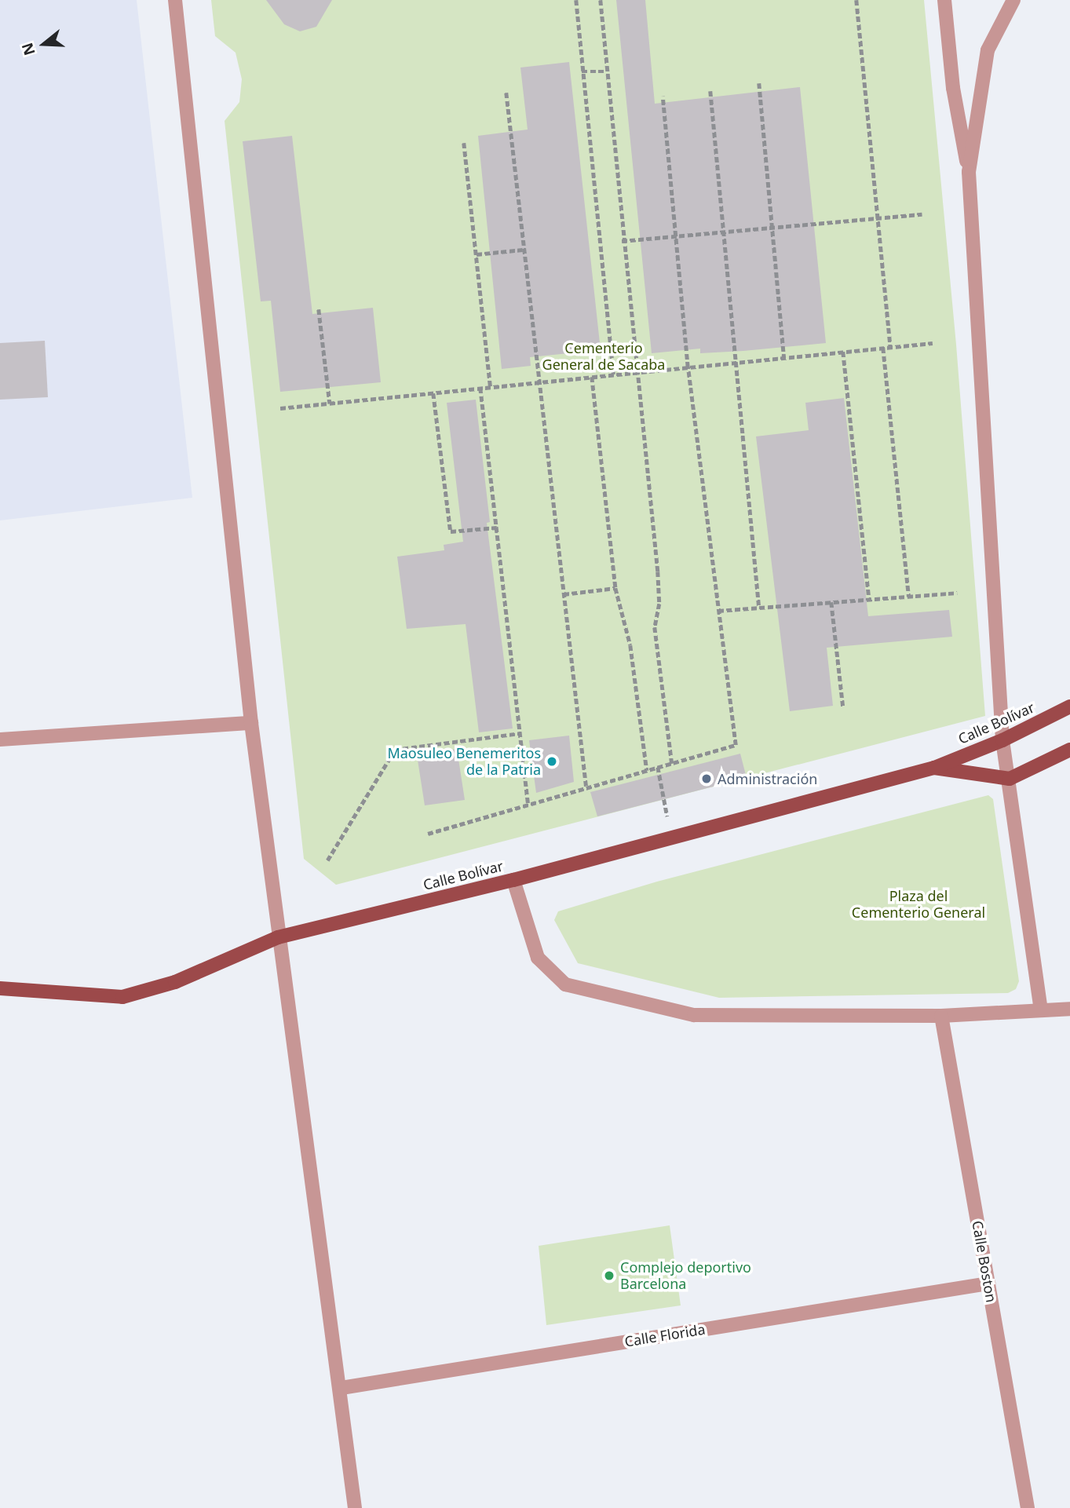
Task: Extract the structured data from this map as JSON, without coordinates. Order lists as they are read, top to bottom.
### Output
{
  "streets": {
    "main road": ["Calle Bolívar"],
    "street": ["Calle Boston", "Calle Florida"]
  },
  "crossings": [
    ["Calle Boston", "Calle Florida"]
  ],
  "parks": ["Cementerio General de Sacaba", "Plaza del Cementerio General"],
  "places": ["Maosuleo Benemeritos de la Patria", "Administración", "Complejo deportivo Barcelona"],
  "north": "left"
}
